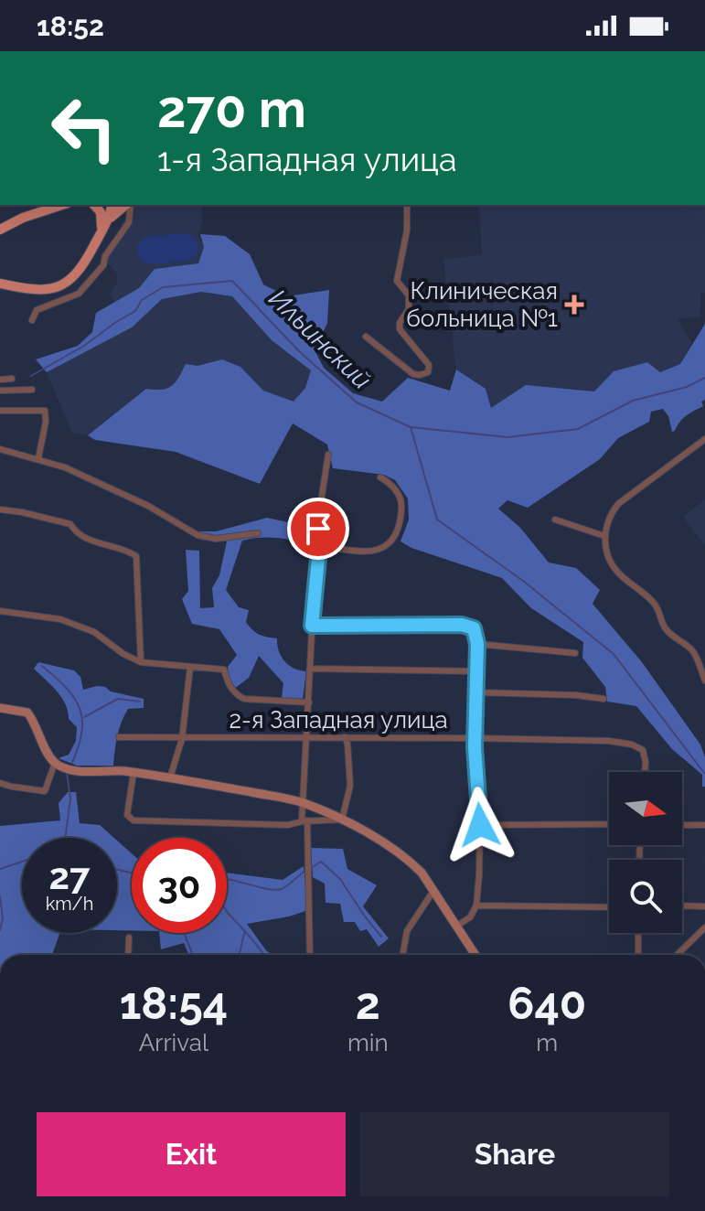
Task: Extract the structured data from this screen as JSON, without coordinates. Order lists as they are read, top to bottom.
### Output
{
  "streets": {
    "street": ["2-я Западная улица"]
  },
  "water": ["Ильинский"],
  "places": {
    "health": ["Клиническая больница №1"]
  },
  "north": "right",
  "page": {
    "status": "18:52",
    "turn": ["270 m", "1-я Западная улица"],
    "speed": "27 km/h",
    "limit": "30",
    "eta": [
      "18:54",
      "Arrival",
      "2",
      "min",
      "640",
      "m"
    ],
    "buttons": ["Exit", "Share"]
  }
}
